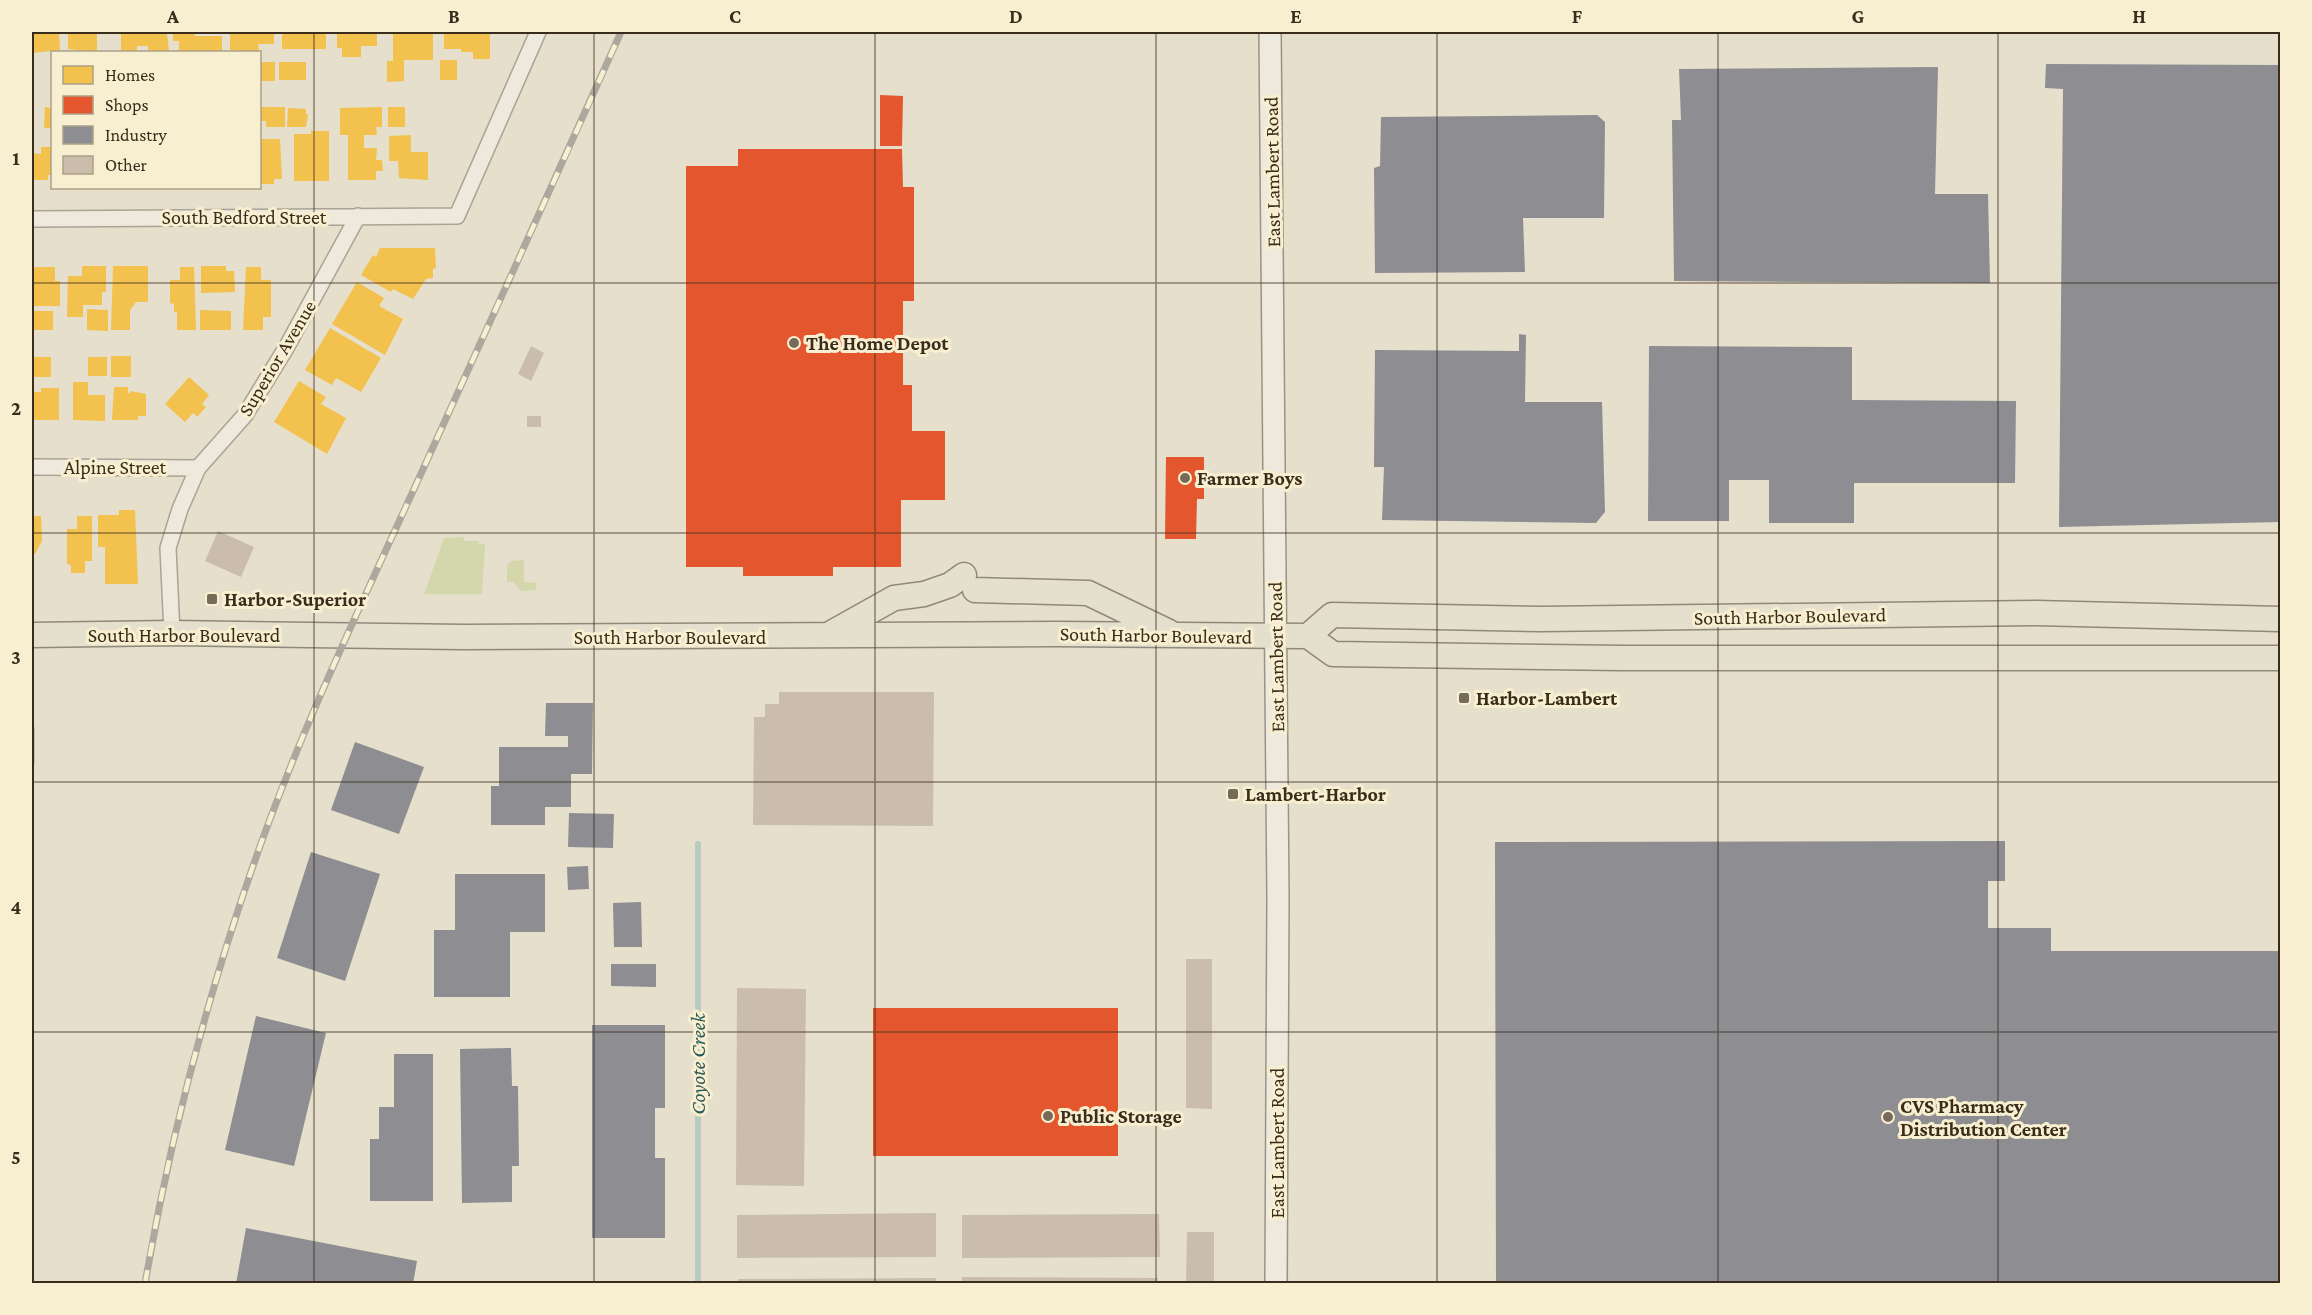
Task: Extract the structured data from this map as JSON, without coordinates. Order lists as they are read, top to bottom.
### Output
{
  "streets": {
    "main road": ["East Lambert Road", "South Harbor Boulevard"],
    "street": ["South Bedford Street", "Superior Avenue", "Alpine Street"]
  },
  "crossings": [
    ["East Lambert Road", "South Harbor Boulevard"],
    ["South Bedford Street", "Superior Avenue"],
    ["Superior Avenue", "Alpine Street"],
    ["Superior Avenue", "South Harbor Boulevard"]
  ],
  "water": ["Coyote Creek"],
  "places": {
    "other": [
      "The Home Depot",
      "Farmer Boys",
      "Public Storage",
      "CVS Pharmacy Distribution Center"
    ],
    "transit": ["Harbor-Superior", "Harbor-Lambert", "Lambert-Harbor"]
  },
  "legend": [
    "Homes",
    "Shops",
    "Industry",
    "Other"
  ],
  "grid": {
    "columns": [
      "A",
      "B",
      "C",
      "D",
      "E",
      "F",
      "G",
      "H"
    ],
    "rows": [
      "1",
      "2",
      "3",
      "4",
      "5"
    ]
  }
}
